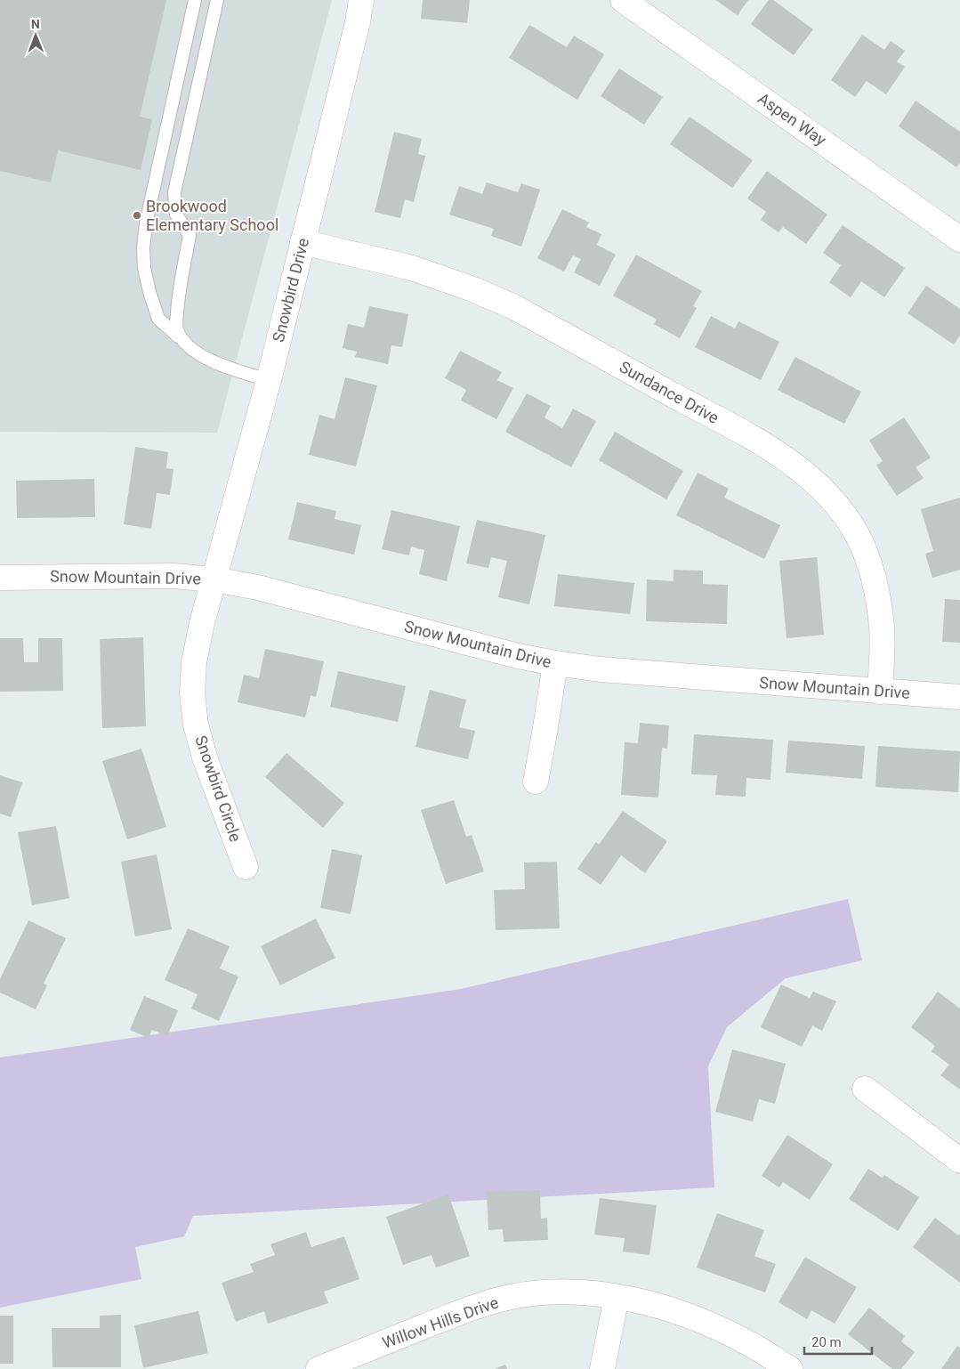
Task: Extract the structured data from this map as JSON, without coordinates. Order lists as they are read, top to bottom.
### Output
{
  "streets": {
    "street": [
      "Aspen Way",
      "Snowbird Drive",
      "Sundance Drive",
      "Snow Mountain Drive",
      "Snowbird Circle",
      "Willow Hills Drive"
    ]
  },
  "crossings": [
    ["Snowbird Drive", "Sundance Drive"],
    ["Snowbird Drive", "Snow Mountain Drive"],
    ["Snowbird Drive", "Snowbird Circle"],
    ["Sundance Drive", "Snow Mountain Drive"],
    ["Snow Mountain Drive", "Snowbird Circle"]
  ],
  "places": ["Brookwood Elementary School"],
  "scale_bar": "20 m",
  "north": "top"
}
